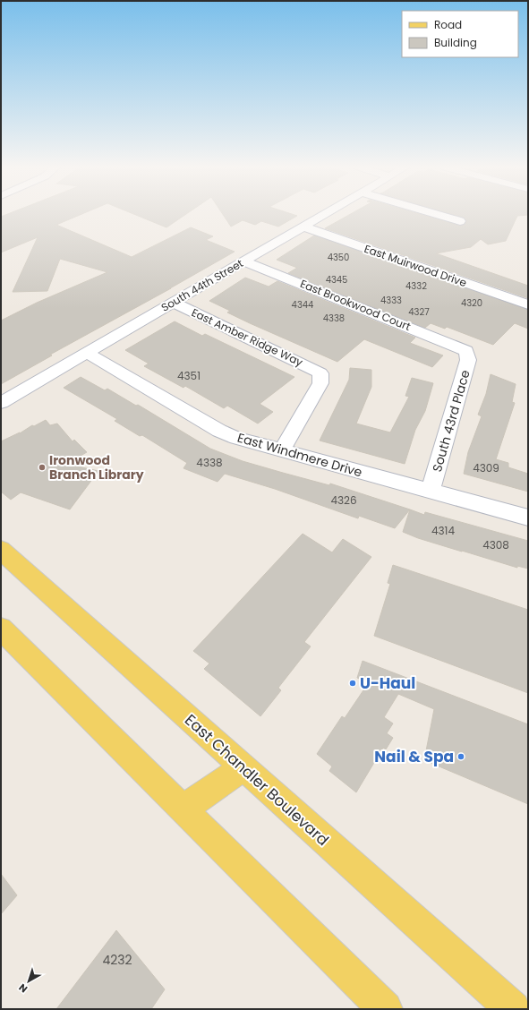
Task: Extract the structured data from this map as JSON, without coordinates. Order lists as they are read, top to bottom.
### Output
{
  "streets": {
    "main road": ["East Chandler Boulevard"],
    "street": [
      "East Muirwood Drive",
      "South 44th Street",
      "East Brookwood Court",
      "East Amber Ridge Way",
      "South 43rd Place",
      "East Windmere Drive"
    ]
  },
  "crossings": [
    ["East Muirwood Drive", "South 44th Street"],
    ["South 44th Street", "East Brookwood Court"],
    ["South 44th Street", "East Amber Ridge Way"],
    ["South 44th Street", "East Windmere Drive"],
    ["East Brookwood Court", "South 43rd Place"],
    ["East Amber Ridge Way", "East Windmere Drive"],
    ["South 43rd Place", "East Windmere Drive"]
  ],
  "places": ["Ironwood Branch Library", "U-Haul", "Nail & Spa"],
  "house_numbers": [
    "4350",
    "4345",
    "4332",
    "4333",
    "4320",
    "4344",
    "4327",
    "4338",
    "4351",
    "4338",
    "4309",
    "4326",
    "4314",
    "4308",
    "4232"
  ],
  "legend": ["Road", "Building"],
  "north": "bottom left"
}
